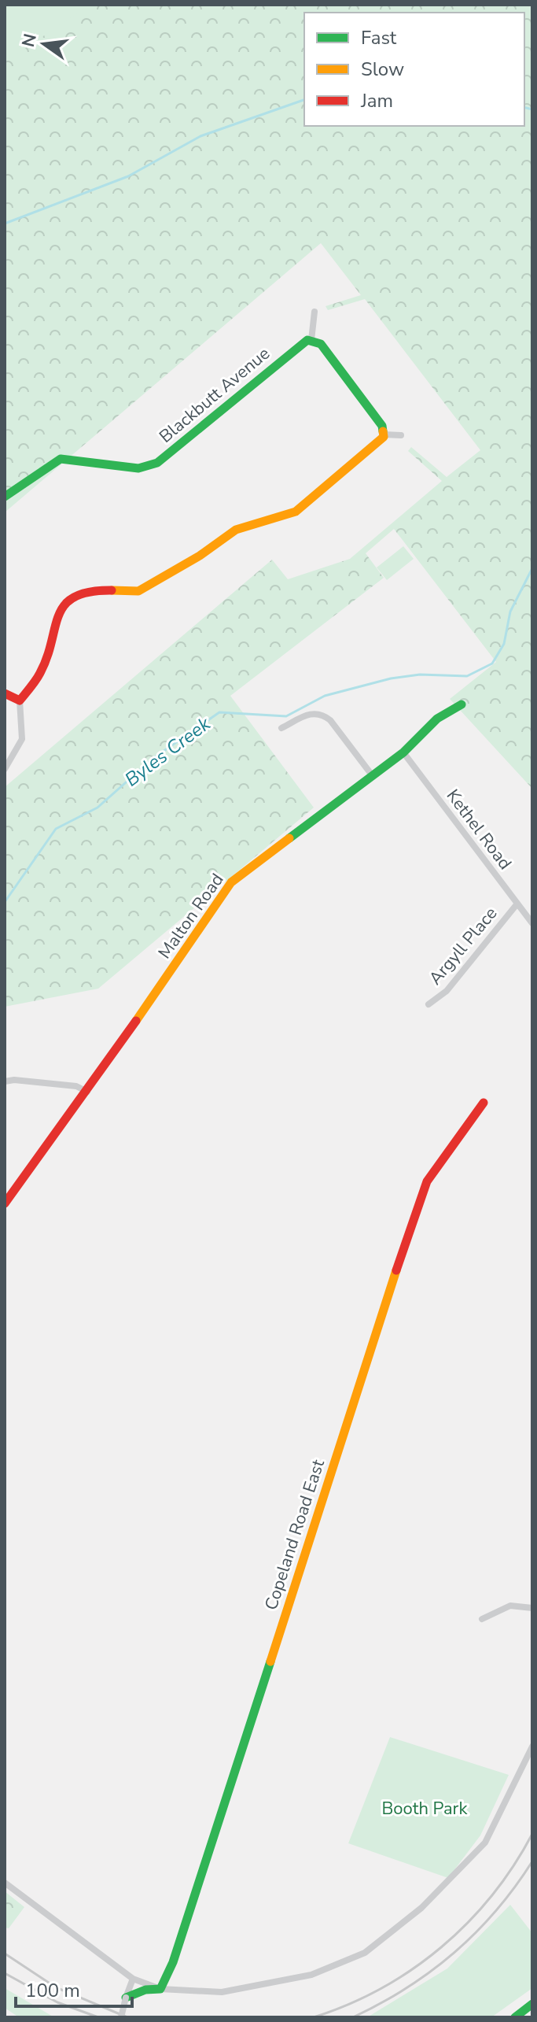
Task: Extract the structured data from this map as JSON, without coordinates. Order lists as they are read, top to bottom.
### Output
{
  "streets": {
    "street": [
      "Blackbutt Avenue",
      "Kethel Road",
      "Malton Road",
      "Argyll Place",
      "Copeland Road East"
    ]
  },
  "crossings": [
    ["Kethel Road", "Malton Road"],
    ["Kethel Road", "Argyll Place"]
  ],
  "water": ["Byles Creek"],
  "parks": ["Booth Park"],
  "legend": ["Fast", "Slow", "Jam"],
  "scale_bar": "100 m",
  "north": "left"
}
